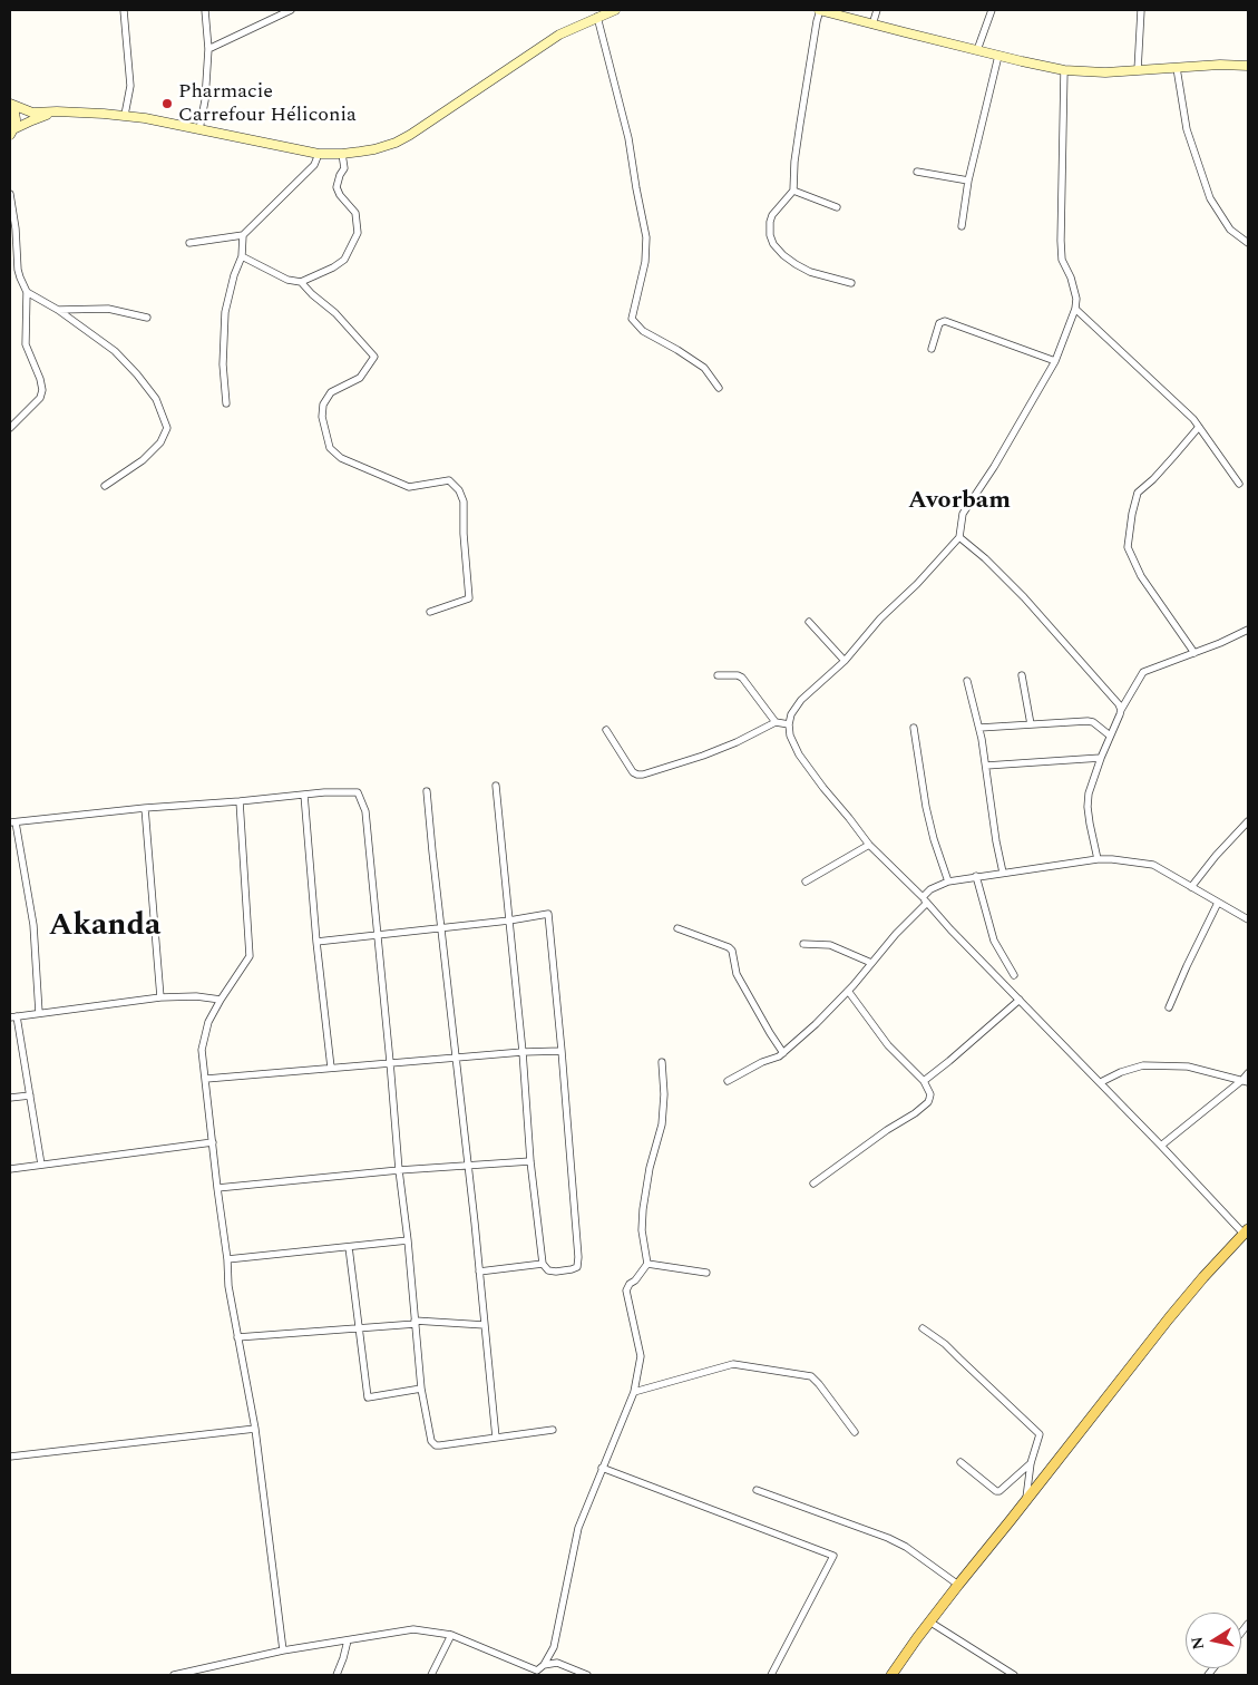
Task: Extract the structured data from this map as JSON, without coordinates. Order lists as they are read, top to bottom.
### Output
{
  "districts": ["Avorbam", "Akanda"],
  "places": ["Pharmacie Carrefour Héliconia"],
  "north": "left"
}
